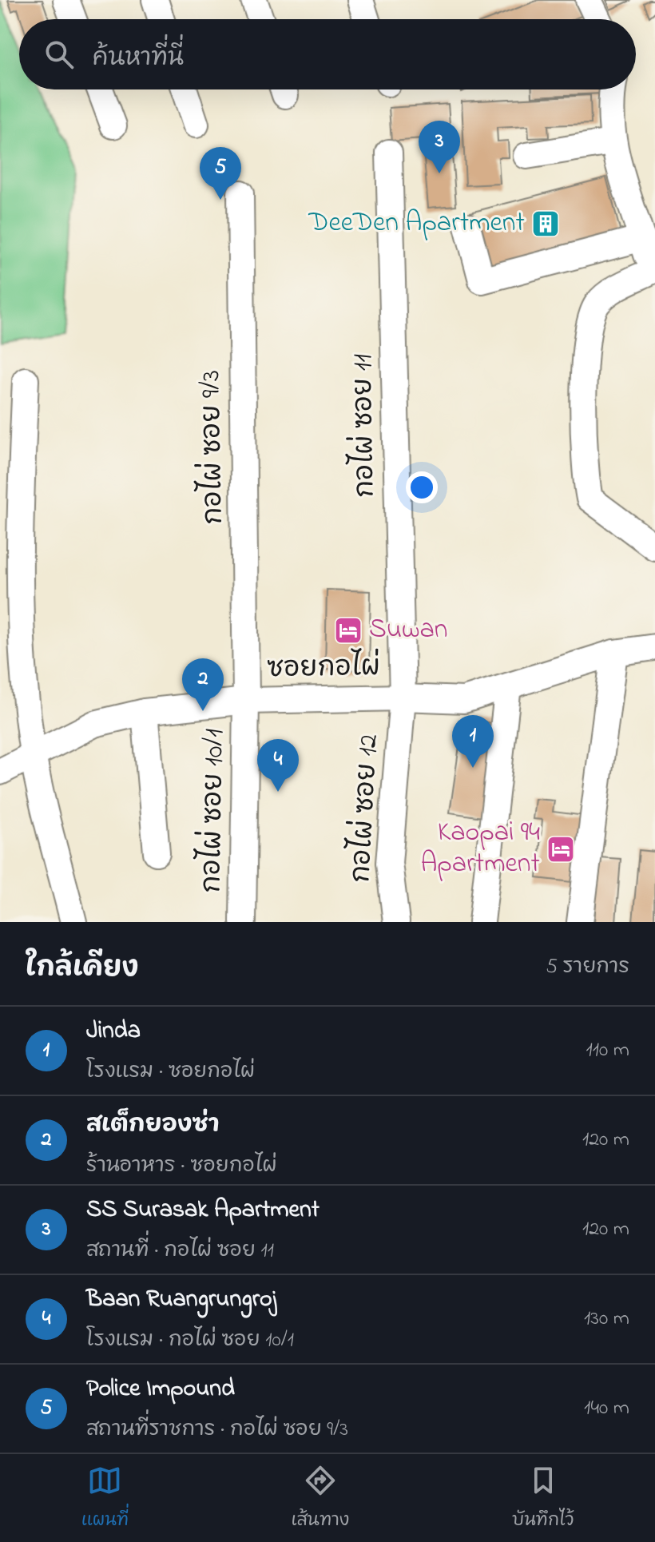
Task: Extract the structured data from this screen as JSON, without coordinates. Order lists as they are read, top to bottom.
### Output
{
  "streets": {
    "street": [
      "กอไผ่ ซอย 11",
      "กอไผ่ ซอย 9/3",
      "ซอยกอไผ่",
      "กอไผ่ ซอย 12",
      "กอไผ่ ซอย 10/1"
    ]
  },
  "crossings": [
    ["กอไผ่ ซอย 11", "ซอยกอไผ่"],
    ["กอไผ่ ซอย 11", "กอไผ่ ซอย 12"],
    ["กอไผ่ ซอย 9/3", "ซอยกอไผ่"],
    ["กอไผ่ ซอย 9/3", "กอไผ่ ซอย 10/1"],
    ["ซอยกอไผ่", "กอไผ่ ซอย 12"],
    ["ซอยกอไผ่", "กอไผ่ ซอย 10/1"]
  ],
  "places": {
    "building": ["DeeDen Apartment"],
    "hotel": ["Suwan", "Kaopai 94 Apartment"]
  },
  "page": {
    "search": "ค้นหาที่นี่",
    "pins": [
      "3",
      "5",
      "2",
      "1",
      "4"
    ],
    "heading": ["ใกล้เคียง", "5 รายการ"],
    "list": [
      {
        "mark": "1",
        "name": "Jinda",
        "note": "โรงแรม · ซอยกอไผ่",
        "value": "110 m"
      },
      {
        "mark": "2",
        "name": "สเต็กยองซ่า",
        "note": "ร้านอาหาร · ซอยกอไผ่",
        "value": "120 m"
      },
      {
        "mark": "3",
        "name": "SS Surasak Apartment",
        "note": "สถานที่ · กอไผ่ ซอย 11",
        "value": "120 m"
      },
      {
        "mark": "4",
        "name": "Baan Ruangrungroj",
        "note": "โรงแรม · กอไผ่ ซอย 10/1",
        "value": "130 m"
      },
      {
        "mark": "5",
        "name": "Police Impound",
        "note": "สถานที่ราชการ · กอไผ่ ซอย 9/3",
        "value": "140 m"
      }
    ],
    "nav": ["แผนที่", "เส้นทาง", "บันทึกไว้"]
  }
}
